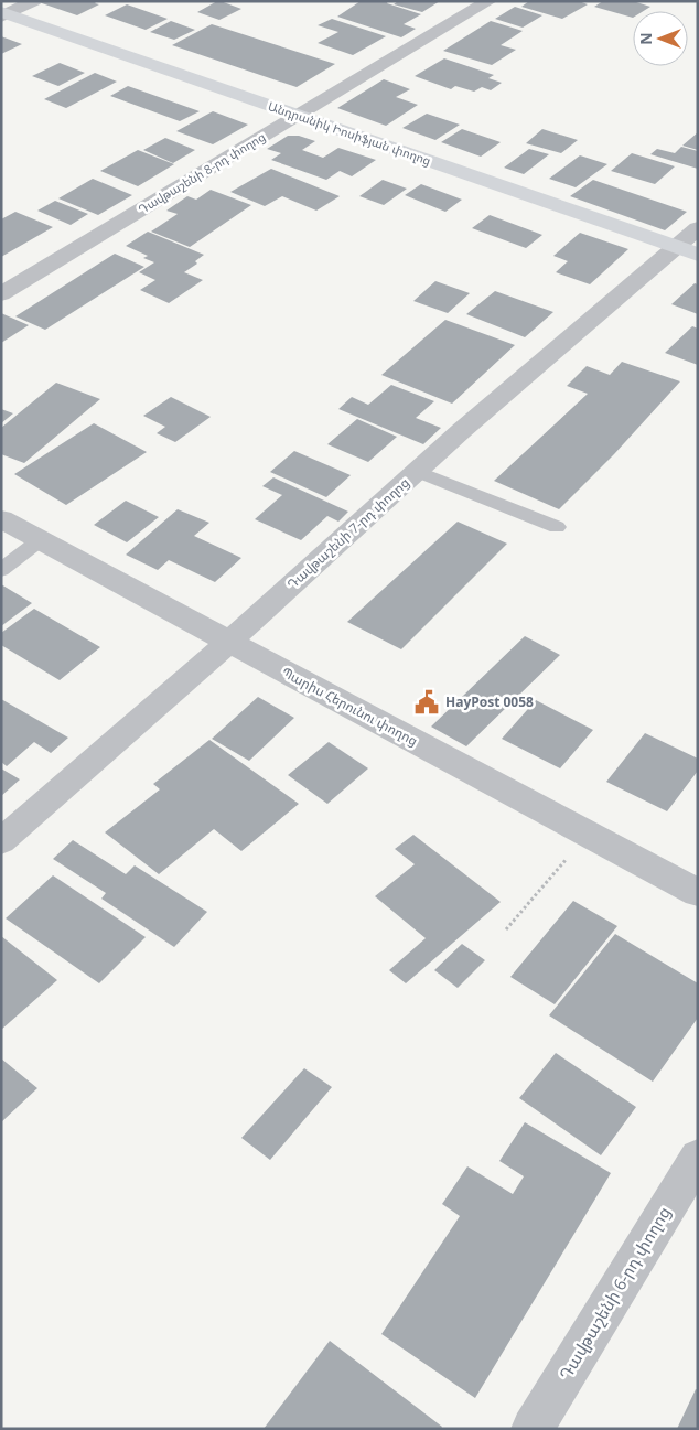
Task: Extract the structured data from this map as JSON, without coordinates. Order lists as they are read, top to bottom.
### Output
{
  "streets": {
    "street": [
      "Անդրանիկ Իոսիֆյան փողոց",
      "Դավթաշենի 8-րդ փողոց",
      "Դավթաշենի 7-րդ փողոց",
      "Պարիս Հերունու փողոց",
      "Դավթաշենի 6-րդ փողոց"
    ]
  },
  "crossings": [
    ["Անդրանիկ Իոսիֆյան փողոց", "Դավթաշենի 8-րդ փողոց"],
    ["Անդրանիկ Իոսիֆյան փողոց", "Դավթաշենի 7-րդ փողոց"],
    ["Դավթաշենի 7-րդ փողոց", "Պարիս Հերունու փողոց"]
  ],
  "places": {
    "public building": ["HayPost 0058"]
  },
  "north": "left"
}
